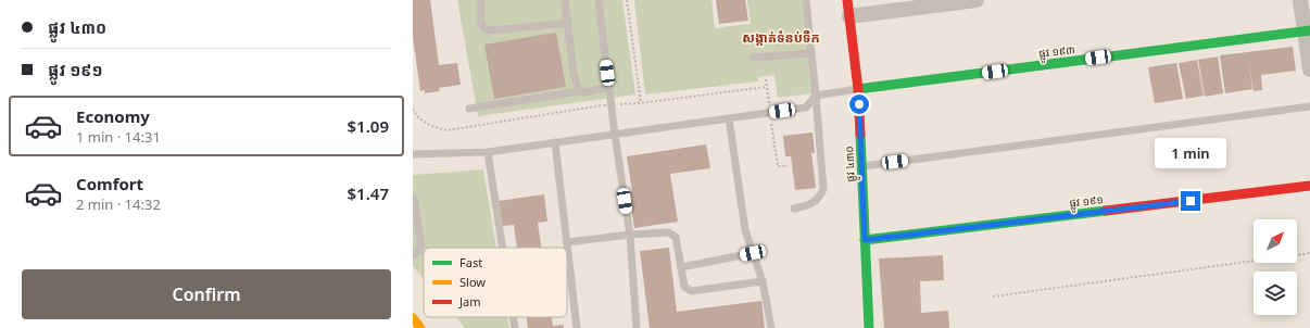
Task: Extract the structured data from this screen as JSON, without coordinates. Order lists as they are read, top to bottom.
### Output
{
  "streets": {
    "street": ["ផ្លូវ ១៩៣", "ផ្លូវ ៤៣០", "ផ្លូវ ១៩១"]
  },
  "crossings": [
    ["ផ្លូវ ១៩៣", "ផ្លូវ ៤៣០"],
    ["ផ្លូវ ៤៣០", "ផ្លូវ ១៩១"]
  ],
  "districts": ["សង្កាត់ទំនប់ទឹក"],
  "legend": ["Fast", "Slow", "Jam"],
  "north": "top right",
  "page": {
    "banner": ["ផ្លូវ ៤៣០", "ផ្លូវ ១៩១"],
    "list": [
      {
        "name": "Economy",
        "note": "1 min · 14:31",
        "value": "$1.09"
      },
      {
        "name": "Comfort",
        "note": "2 min · 14:32",
        "value": "$1.47"
      }
    ],
    "bubble": "1 min",
    "buttons": "Confirm"
  }
}
